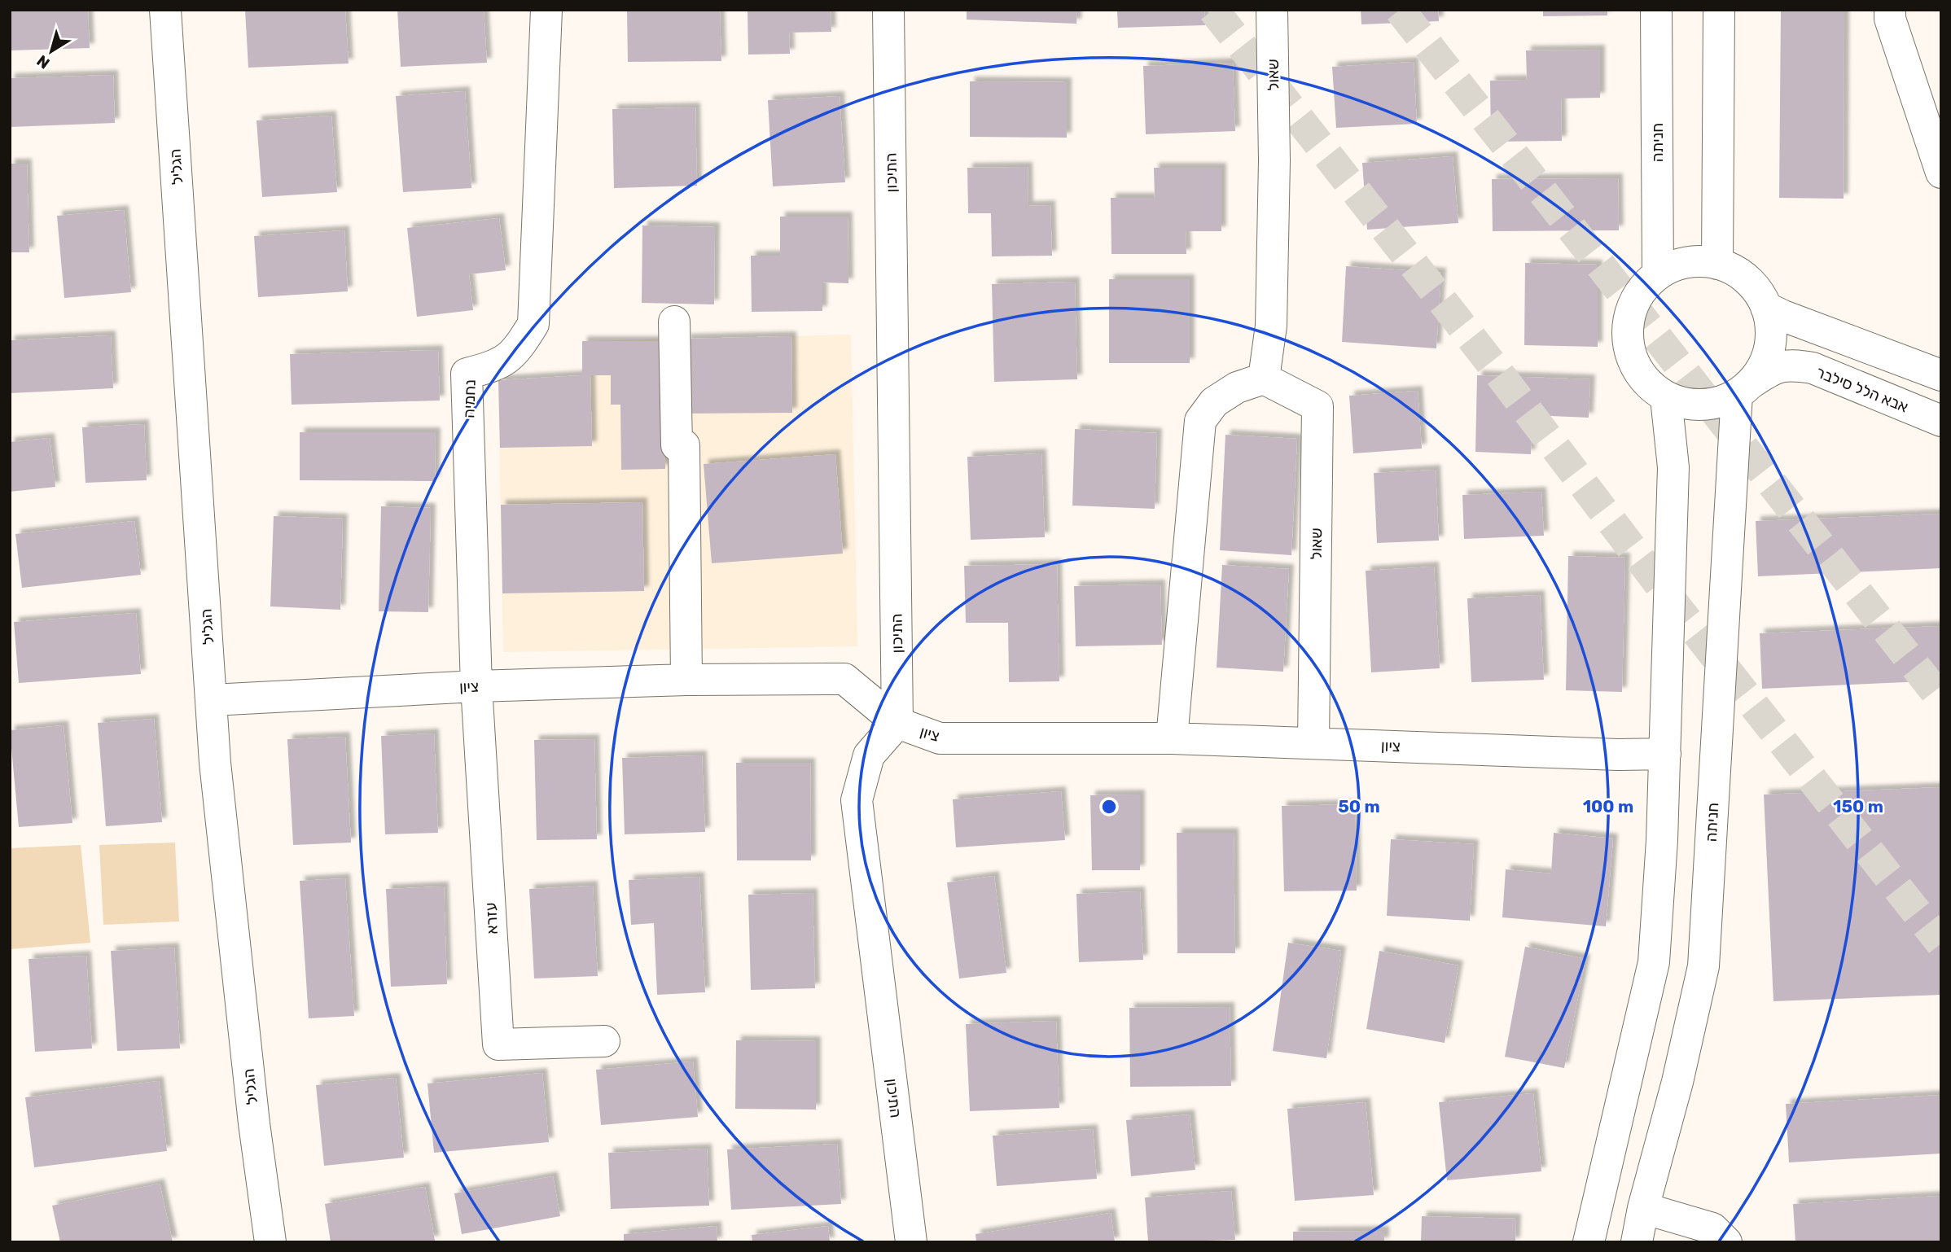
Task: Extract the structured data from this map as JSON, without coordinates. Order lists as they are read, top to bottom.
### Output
{
  "streets": {
    "street": [
      "שאול",
      "חניתה",
      "הגליל",
      "התיכון",
      "אבא הלל סילבר",
      "נחמיה",
      "ציון",
      "עזרא"
    ]
  },
  "crossings": [
    ["שאול", "ציון"],
    ["חניתה", "אבא הלל סילבר"],
    ["הגליל", "ציון"],
    ["התיכון", "ציון"],
    ["נחמיה", "ציון"],
    ["נחמיה", "עזרא"],
    ["ציון", "עזרא"]
  ],
  "north": "bottom left",
  "rings": ["50 m", "100 m", "150 m"]
}
